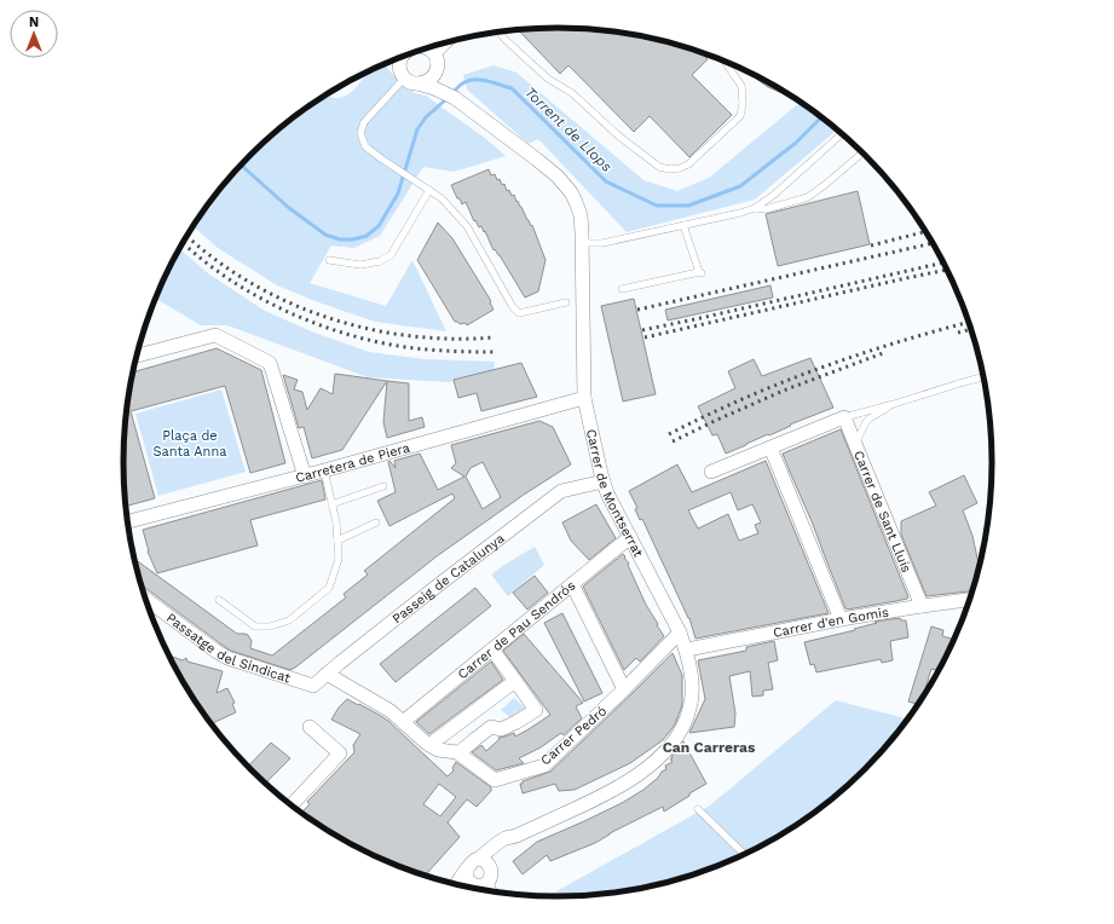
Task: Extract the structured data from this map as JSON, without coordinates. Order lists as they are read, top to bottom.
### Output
{
  "streets": {
    "street": [
      "Carretera de Piera",
      "Carrer de Montserrat",
      "Carrer de Sant Lluís",
      "Passeig de Catalunya",
      "Carrer d'en Gomis",
      "Carrer de Pau Sendrós",
      "Passatge del Sindicat",
      "Carrer Pedró"
    ]
  },
  "crossings": [
    ["Carretera de Piera", "Carrer de Montserrat"],
    ["Carrer de Montserrat", "Passeig de Catalunya"],
    ["Carrer de Montserrat", "Carrer d'en Gomis"],
    ["Carrer de Montserrat", "Carrer de Pau Sendrós"],
    ["Carrer de Montserrat", "Carrer Pedró"],
    ["Carrer de Sant Lluís", "Carrer d'en Gomis"],
    ["Passeig de Catalunya", "Passatge del Sindicat"],
    ["Passeig de Catalunya", "Carrer Pedró"],
    ["Carrer de Pau Sendrós", "Carrer Pedró"]
  ],
  "districts": ["Can Carreras"],
  "water": ["Torrent de Llops"],
  "parks": ["Plaça de Santa Anna"],
  "north": "top"
}
